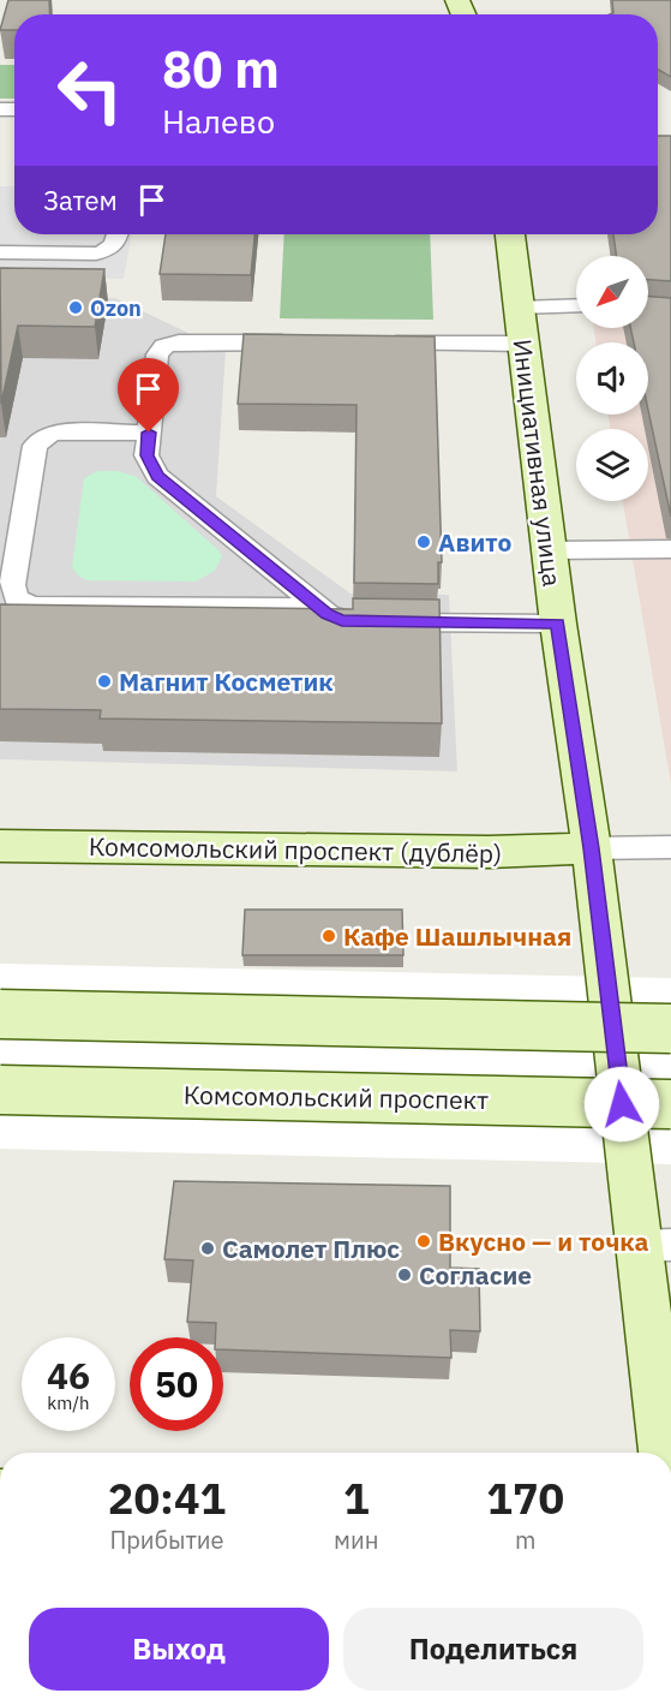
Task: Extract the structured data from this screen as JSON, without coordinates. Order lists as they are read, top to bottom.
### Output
{
  "streets": {
    "main road": ["Инициативная улица", "Комсомольский проспект (дублёр)", "Комсомольский проспект"]
  },
  "crossings": [
    ["Инициативная улица", "Комсомольский проспект (дублёр)"]
  ],
  "places": [
    "Ozon",
    "Авито",
    "Магнит Косметик",
    "Кафе Шашлычная",
    "Вкусно — и точка",
    "Самолет Плюс",
    "Согласие"
  ],
  "north": "bottom left",
  "page": {
    "turn": ["80 m", "Налево"],
    "then": "Затем",
    "speed": "46 km/h",
    "limit": "50",
    "eta": [
      "20:41",
      "Прибытие",
      "1",
      "мин",
      "170",
      "m"
    ],
    "buttons": ["Выход", "Поделиться"]
  }
}
